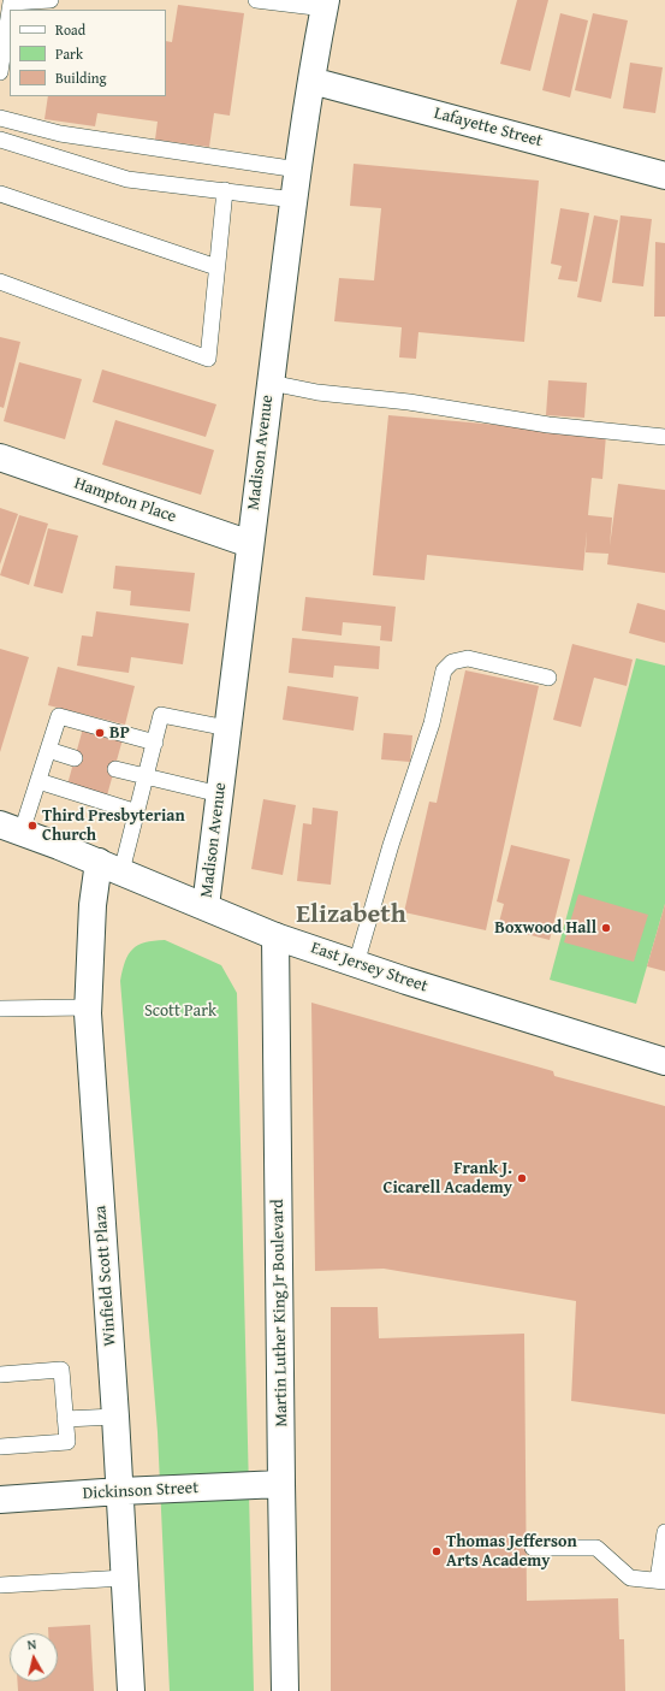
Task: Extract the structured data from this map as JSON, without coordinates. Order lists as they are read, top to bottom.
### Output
{
  "streets": {
    "street": [
      "Lafayette Street",
      "Madison Avenue",
      "Hampton Place",
      "East Jersey Street",
      "Winfield Scott Plaza",
      "Martin Luther King Jr Boulevard",
      "Dickinson Street"
    ]
  },
  "crossings": [
    ["Lafayette Street", "Madison Avenue"],
    ["Madison Avenue", "Hampton Place"],
    ["Madison Avenue", "East Jersey Street"],
    ["East Jersey Street", "Winfield Scott Plaza"],
    ["East Jersey Street", "Martin Luther King Jr Boulevard"],
    ["Winfield Scott Plaza", "Dickinson Street"],
    ["Martin Luther King Jr Boulevard", "Dickinson Street"]
  ],
  "districts": ["Elizabeth"],
  "parks": ["Scott Park"],
  "places": [
    "BP",
    "Third Presbyterian Church",
    "Boxwood Hall",
    "Frank J. Cicarell Academy",
    "Thomas Jefferson Arts Academy"
  ],
  "legend": ["Road", "Park", "Building"],
  "north": "top"
}
